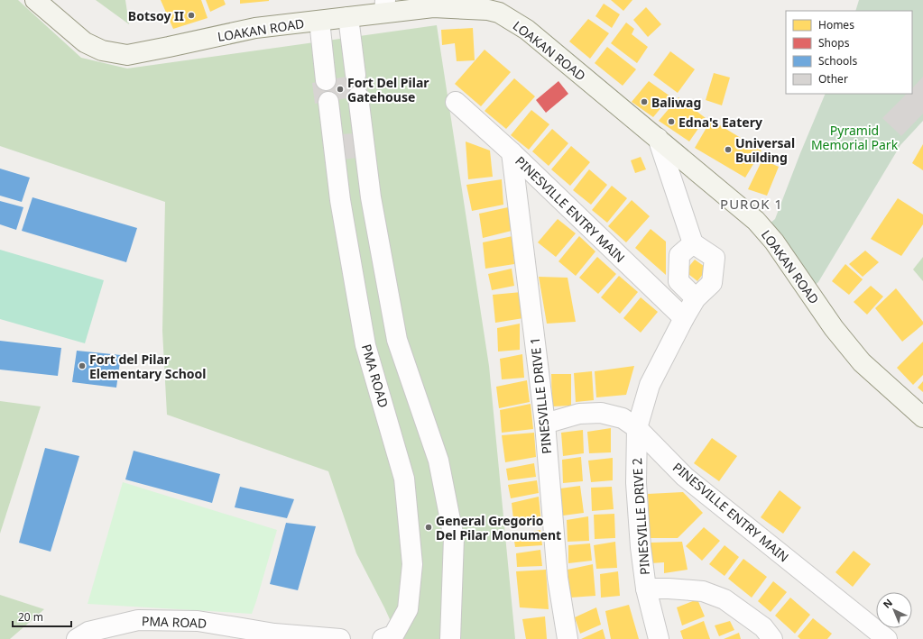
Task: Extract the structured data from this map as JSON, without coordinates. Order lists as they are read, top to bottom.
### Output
{
  "streets": {
    "main road": ["LOAKAN ROAD"],
    "street": [
      "PINESVILLE ENTRY MAIN",
      "PMA ROAD",
      "PINESVILLE DRIVE 1",
      "PINESVILLE DRIVE 2"
    ]
  },
  "crossings": [
    ["PINESVILLE ENTRY MAIN", "PINESVILLE DRIVE 1"],
    ["PINESVILLE ENTRY MAIN", "PINESVILLE DRIVE 2"]
  ],
  "districts": ["PUROK 1"],
  "parks": ["Pyramid Memorial Park"],
  "places": [
    "Botsoy II",
    "Fort Del Pilar Gatehouse",
    "Baliwag",
    "Edna's Eatery",
    "Universal Building",
    "Fort del Pilar Elementary School",
    "General Gregorio Del Pilar Monument"
  ],
  "legend": [
    "Homes",
    "Shops",
    "Schools",
    "Other"
  ],
  "scale_bar": "20 m",
  "north": "top left"
}
